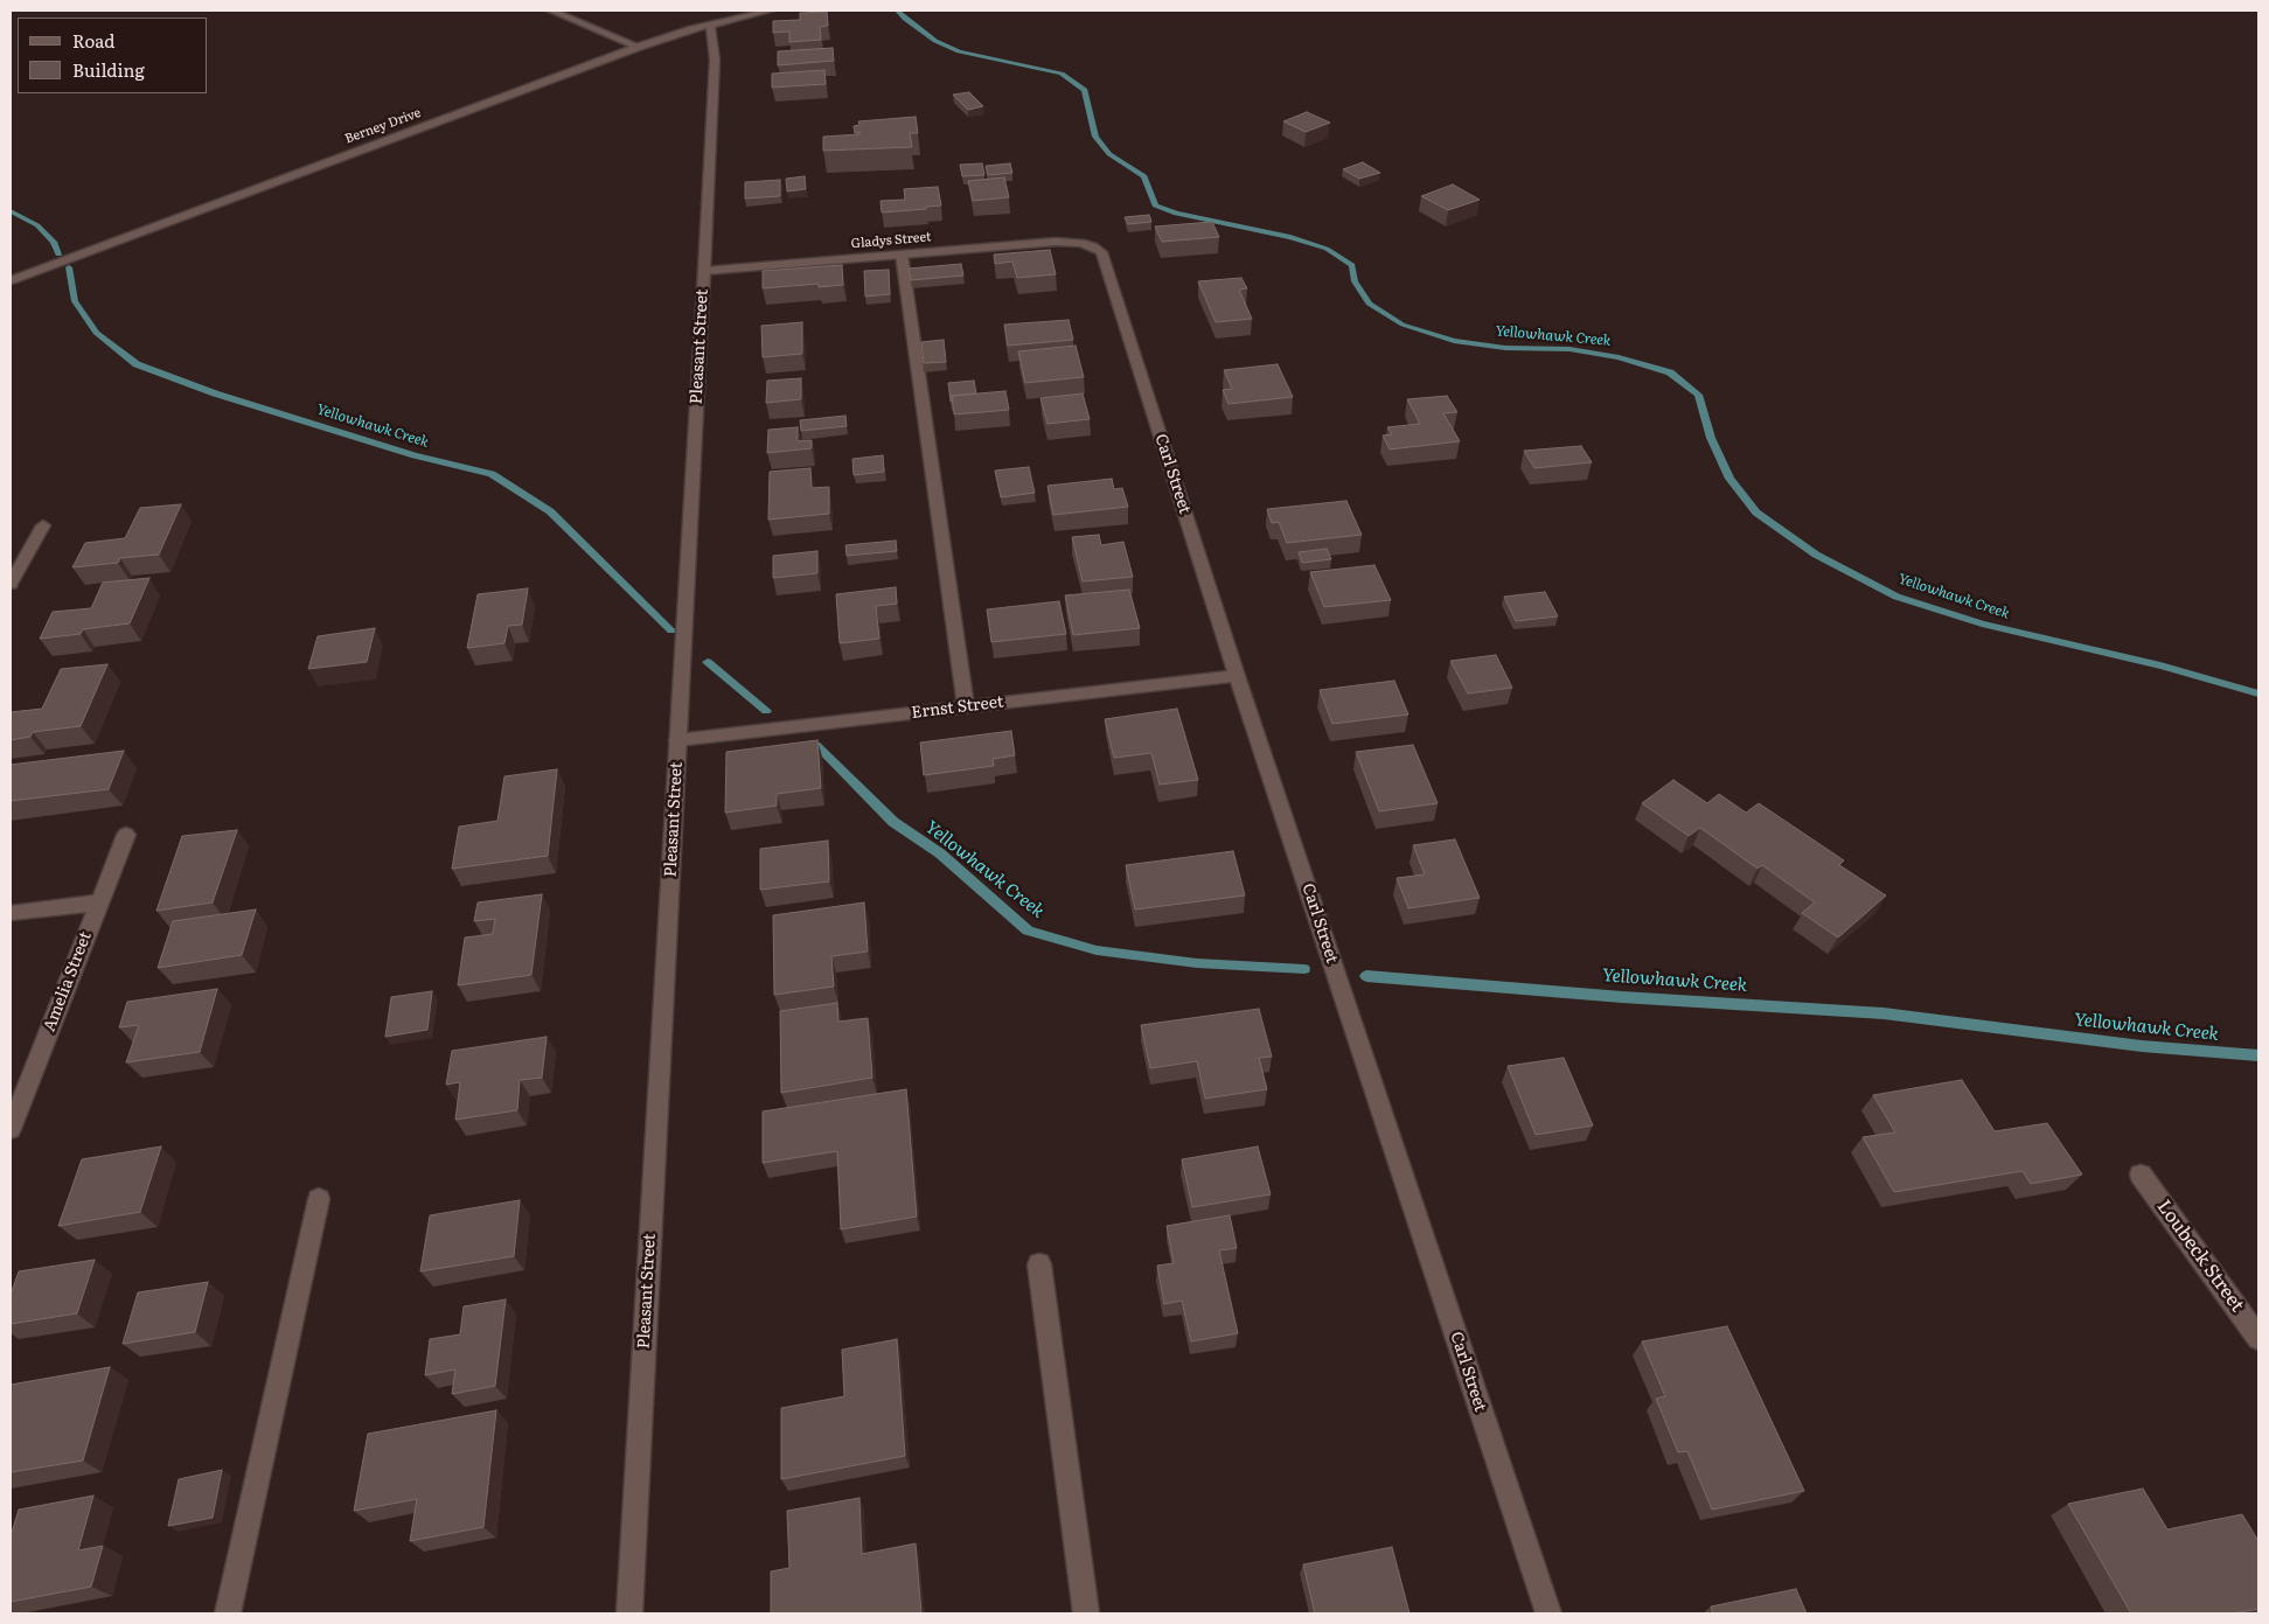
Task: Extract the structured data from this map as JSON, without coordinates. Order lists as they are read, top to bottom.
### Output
{
  "streets": {
    "street": [
      "Berney Drive",
      "Gladys Street",
      "Pleasant Street",
      "Carl Street",
      "Ernst Street",
      "Amelia Street",
      "Loubeck Street"
    ]
  },
  "crossings": [
    ["Berney Drive", "Pleasant Street"],
    ["Gladys Street", "Pleasant Street"],
    ["Gladys Street", "Carl Street"],
    ["Pleasant Street", "Ernst Street"],
    ["Carl Street", "Ernst Street"]
  ],
  "water": ["Yellowhawk Creek"],
  "legend": ["Road", "Building"]
}
